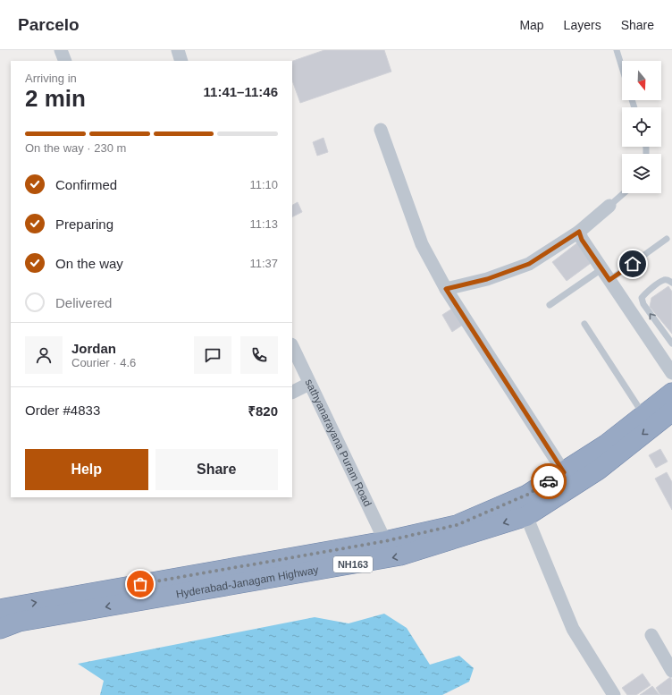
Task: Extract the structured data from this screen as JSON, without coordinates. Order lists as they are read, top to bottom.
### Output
{
  "streets": {
    "highway": ["NH163", "Hyderabad-Janagam Highway"],
    "street": ["sathyanarayana Puram Road"]
  },
  "crossings": [
    ["sathyanarayana Puram Road", "Hyderabad-Janagam Highway"]
  ],
  "north": "bottom",
  "page": {
    "header": "Parcelo",
    "nav": ["Map", "Layers", "Share"],
    "heading": ["2 min", "Arriving in", "11:41–11:46"],
    "panel": [
      "Jordan",
      "Courier · 4.6",
      "Order #4833",
      "₹820"
    ],
    "bar": "On the way · 230 m",
    "list": [
      ["Confirmed", "11:10"],
      ["Preparing", "11:13"],
      ["On the way", "11:37"],
      "Delivered"
    ],
    "buttons": ["Help", "Share"]
  }
}
